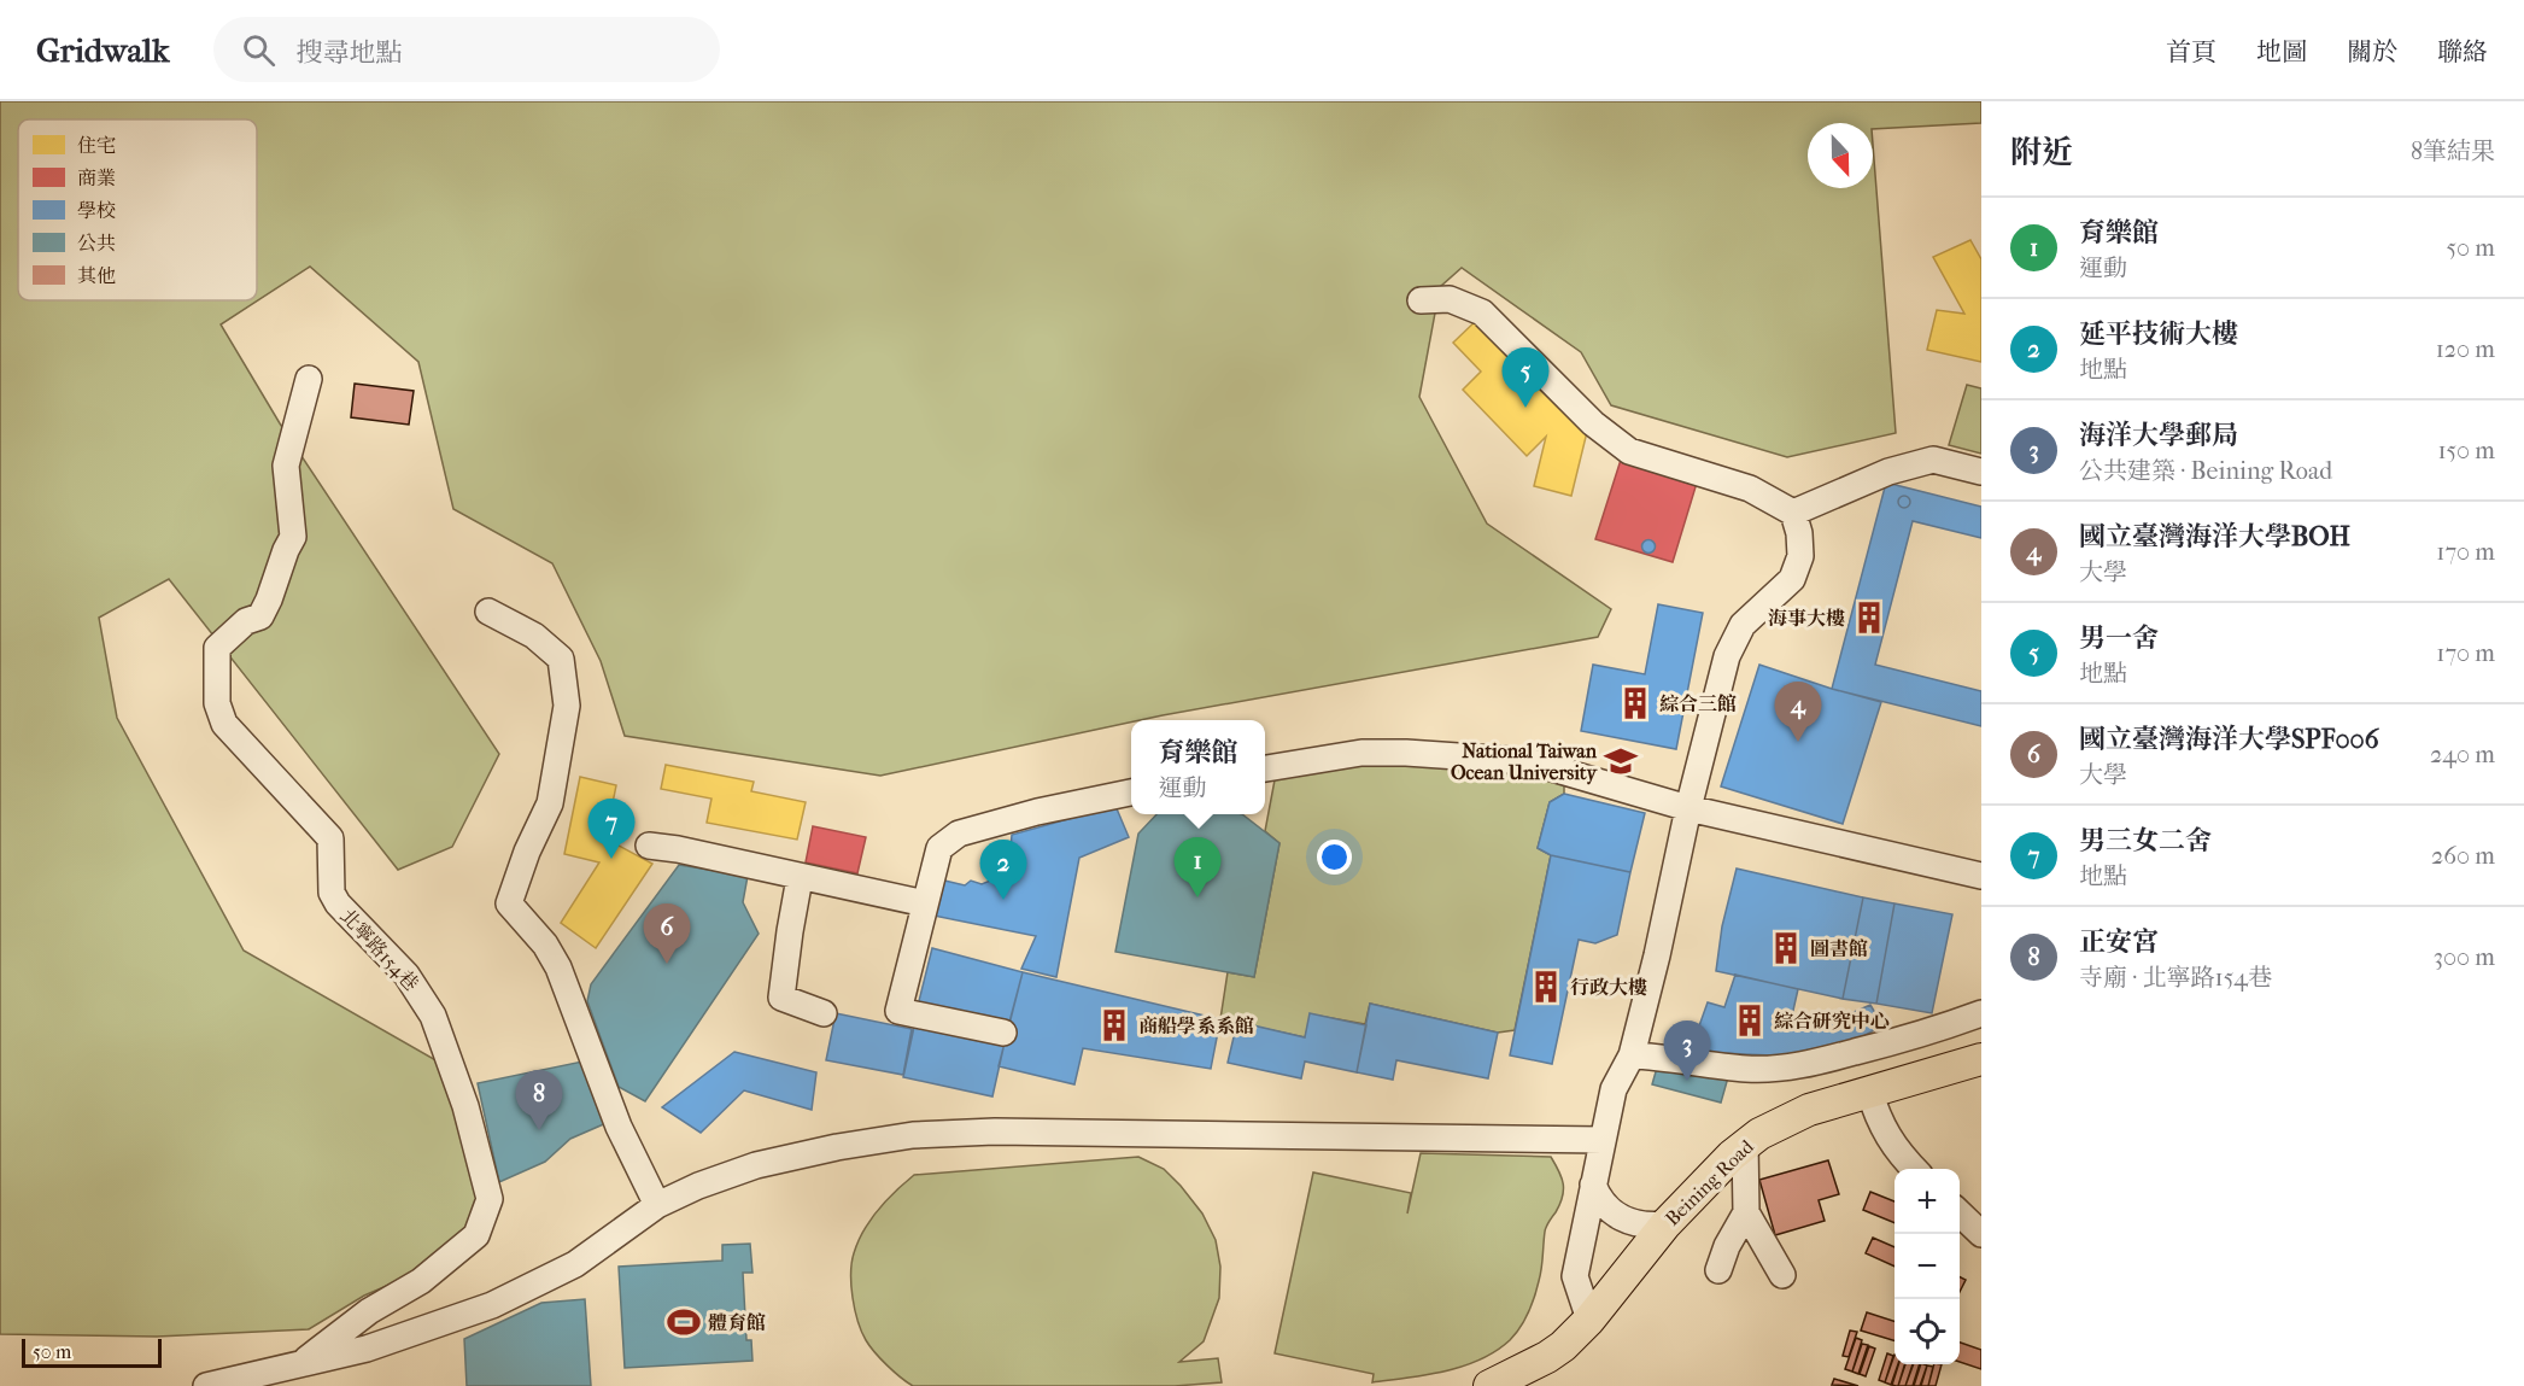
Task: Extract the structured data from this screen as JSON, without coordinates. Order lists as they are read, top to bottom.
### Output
{
  "streets": {
    "main road": ["Beining Road"],
    "street": ["北寧路154巷"]
  },
  "places": {
    "building": [
      "海事大樓",
      "綜合三館",
      "圖書館",
      "行政大樓",
      "綜合研究中心",
      "商船學系系館"
    ],
    "school or university": ["National Taiwan Ocean University"],
    "sports": ["體育館"]
  },
  "legend": [
    "住宅",
    "商業",
    "學校",
    "公共",
    "其他"
  ],
  "scale_bar": "50 m",
  "north": "bottom",
  "page": {
    "header": "Gridwalk",
    "search": "搜尋地點",
    "nav": [
      "首頁",
      "地圖",
      "關於",
      "聯絡"
    ],
    "heading": ["附近", "8筆結果"],
    "list": [
      {
        "mark": "1",
        "name": "育樂館",
        "note": "運動",
        "value": "50 m"
      },
      {
        "mark": "2",
        "name": "延平技術大樓",
        "note": "地點",
        "value": "120 m"
      },
      {
        "mark": "3",
        "name": "海洋大學郵局",
        "note": "公共建築 · Beining Road",
        "value": "150 m"
      },
      {
        "mark": "4",
        "name": "國立臺灣海洋大學BOH",
        "note": "大學",
        "value": "170 m"
      },
      {
        "mark": "5",
        "name": "男一舍",
        "note": "地點",
        "value": "170 m"
      },
      {
        "mark": "6",
        "name": "國立臺灣海洋大學SPF006",
        "note": "大學",
        "value": "240 m"
      },
      {
        "mark": "7",
        "name": "男三女二舍",
        "note": "地點",
        "value": "260 m"
      },
      {
        "mark": "8",
        "name": "正安宮",
        "note": "寺廟 · 北寧路154巷",
        "value": "300 m"
      }
    ],
    "pins": [
      "5",
      "4",
      "7",
      "1",
      "2",
      "6",
      "3",
      "8"
    ],
    "popup": ["育樂館", "運動"],
    "map_buttons": ["+", "−"],
    "scale": "50 m"
  }
}
